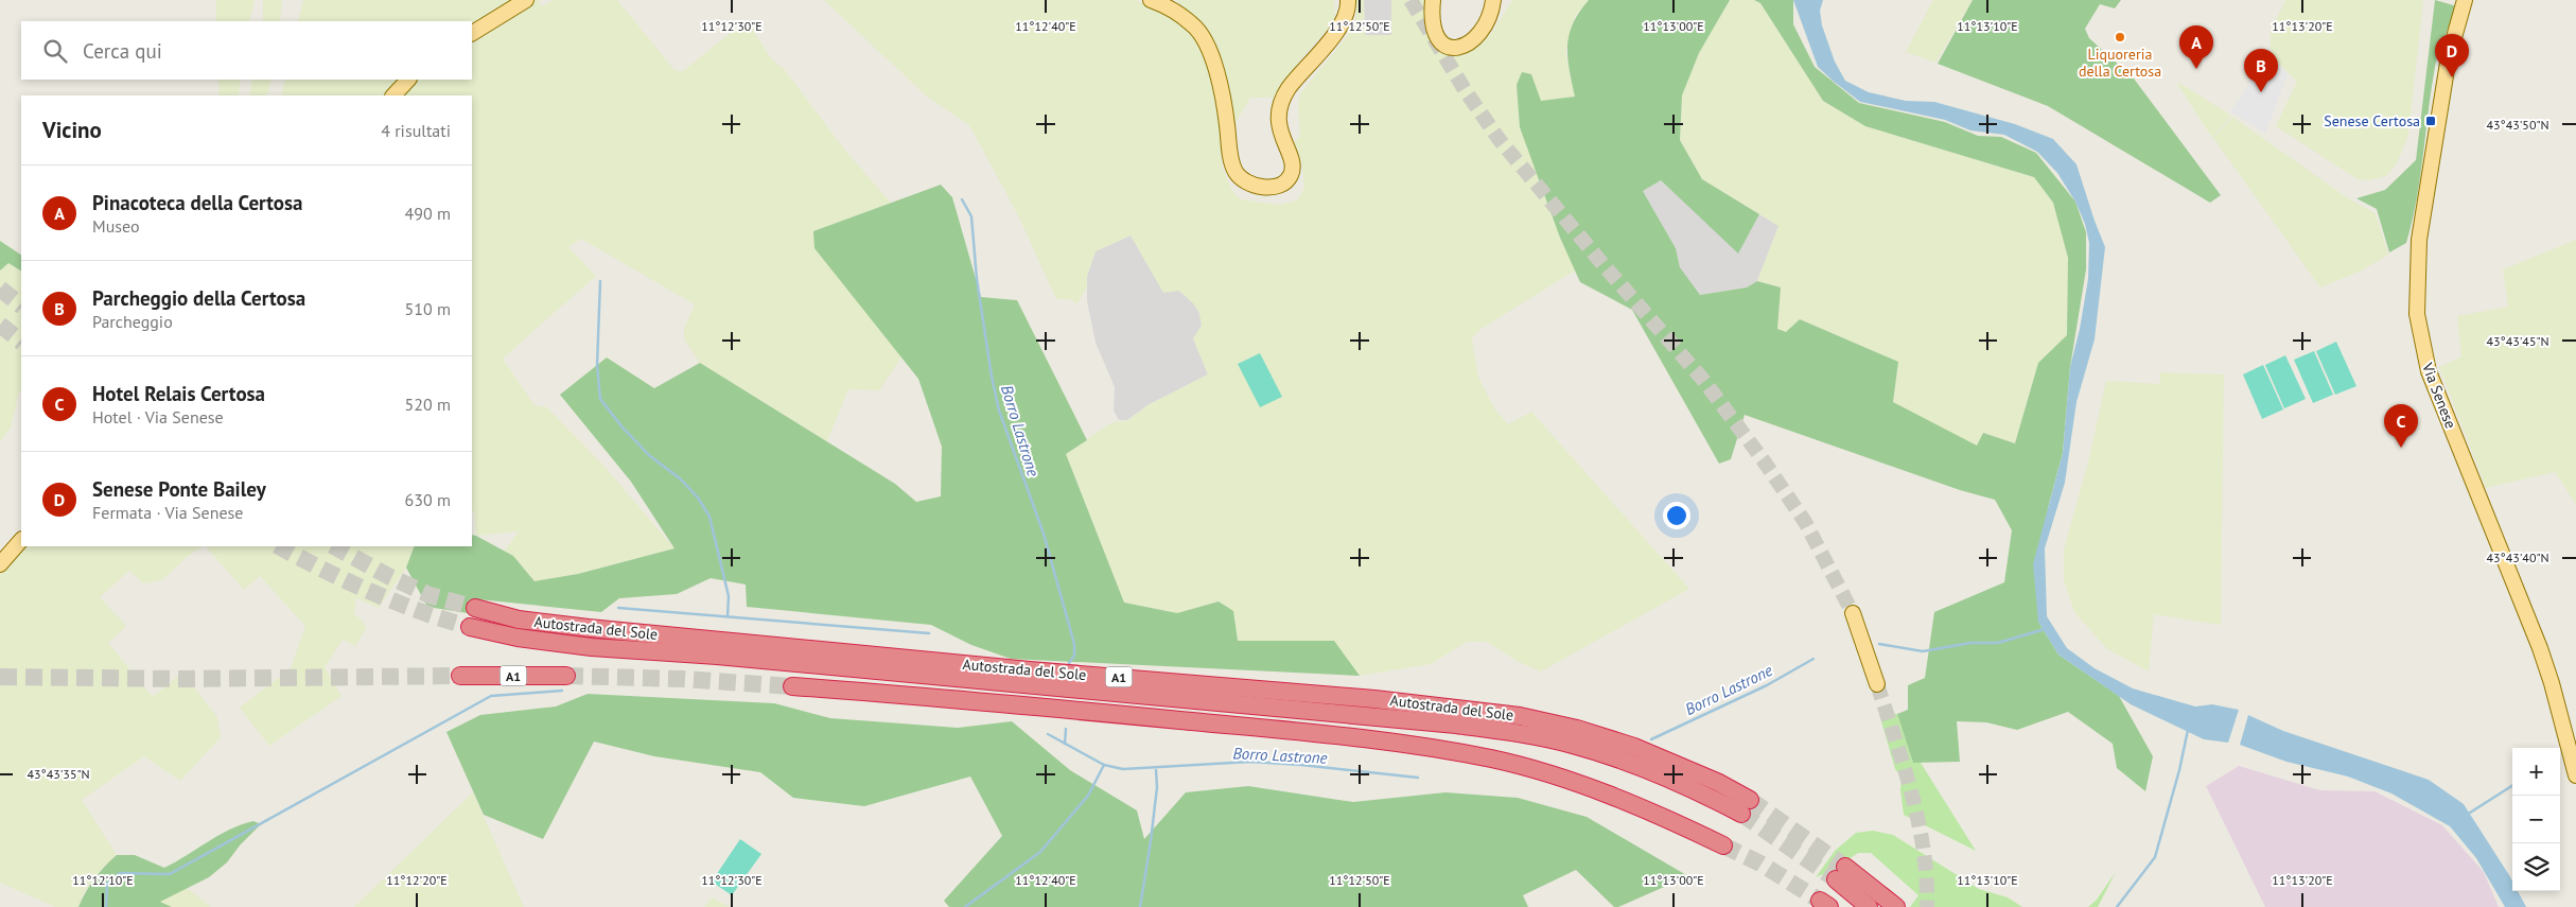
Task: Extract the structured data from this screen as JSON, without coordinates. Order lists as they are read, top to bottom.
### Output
{
  "streets": {
    "highway": ["Autostrada del Sole", "A1"],
    "main road": ["Via Senese"]
  },
  "water": ["Borro Lastrone"],
  "places": {
    "other": ["Liquoreria della Certosa"],
    "transit": ["Senese Certosa"]
  },
  "page": {
    "search": "Cerca qui",
    "pins": [
      "A",
      "D",
      "B",
      "C"
    ],
    "heading": ["Vicino", "4 risultati"],
    "list": [
      {
        "mark": "A",
        "name": "Pinacoteca della Certosa",
        "note": "Museo",
        "value": "490 m"
      },
      {
        "mark": "B",
        "name": "Parcheggio della Certosa",
        "note": "Parcheggio",
        "value": "510 m"
      },
      {
        "mark": "C",
        "name": "Hotel Relais Certosa",
        "note": "Hotel · Via Senese",
        "value": "520 m"
      },
      {
        "mark": "D",
        "name": "Senese Ponte Bailey",
        "note": "Fermata · Via Senese",
        "value": "630 m"
      }
    ],
    "map_buttons": ["+", "−"]
  },
  "coordinates": [
    "11°12'30\"E",
    "11°12'40\"E",
    "11°12'50\"E",
    "11°13'00\"E",
    "11°13'10\"E",
    "11°13'20\"E",
    "43°43'50\"N",
    "43°43'45\"N",
    "43°43'40\"N",
    "43°43'35\"N",
    "11°12'10\"E",
    "11°12'20\"E"
  ]
}
